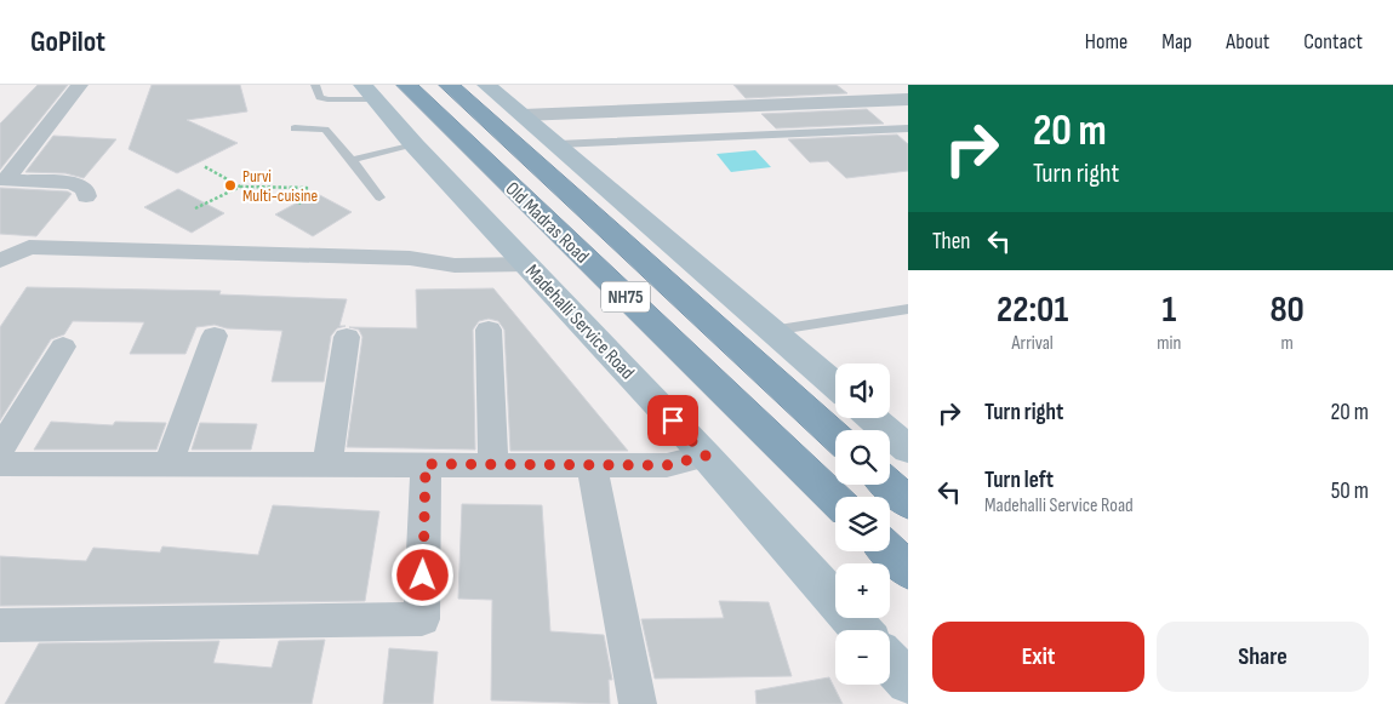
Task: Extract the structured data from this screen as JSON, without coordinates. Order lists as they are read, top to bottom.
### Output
{
  "streets": {
    "highway": ["Old Madras Road", "NH75"],
    "main road": ["Madehalli Service Road"]
  },
  "places": ["Purvi Multi-cuisine"],
  "page": {
    "header": "GoPilot",
    "nav": [
      "Home",
      "Map",
      "About",
      "Contact"
    ],
    "turn": ["20 m", "Turn right"],
    "then": "Then",
    "eta": [
      "22:01",
      "Arrival",
      "1",
      "min",
      "80",
      "m"
    ],
    "map_buttons": ["+", "−"],
    "list": [
      {
        "name": "Turn right",
        "value": "20 m"
      },
      {
        "name": "Turn left",
        "note": "Madehalli Service Road",
        "value": "50 m"
      }
    ],
    "buttons": ["Exit", "Share"]
  }
}
